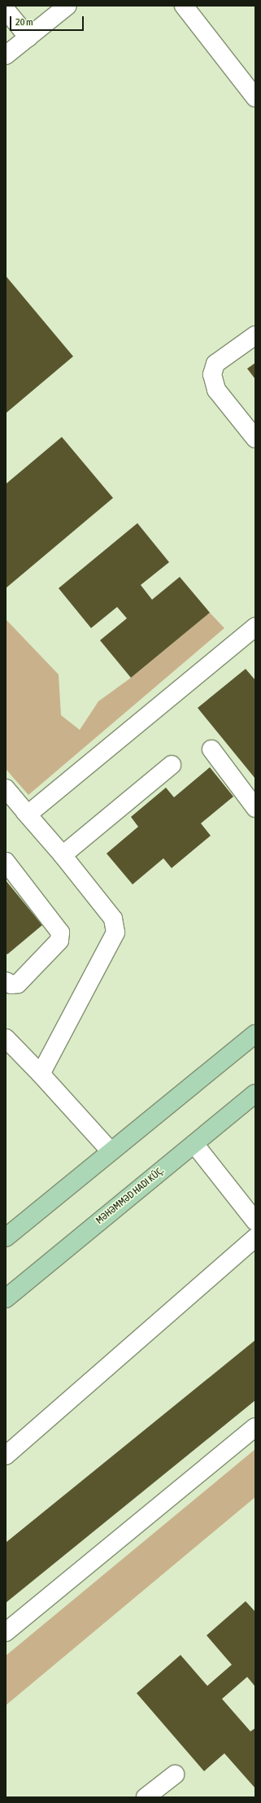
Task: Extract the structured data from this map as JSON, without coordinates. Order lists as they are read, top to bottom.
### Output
{
  "streets": {
    "main road": ["MƏHƏMMƏD HADI KÜÇ."]
  },
  "scale_bar": "20 m"
}
